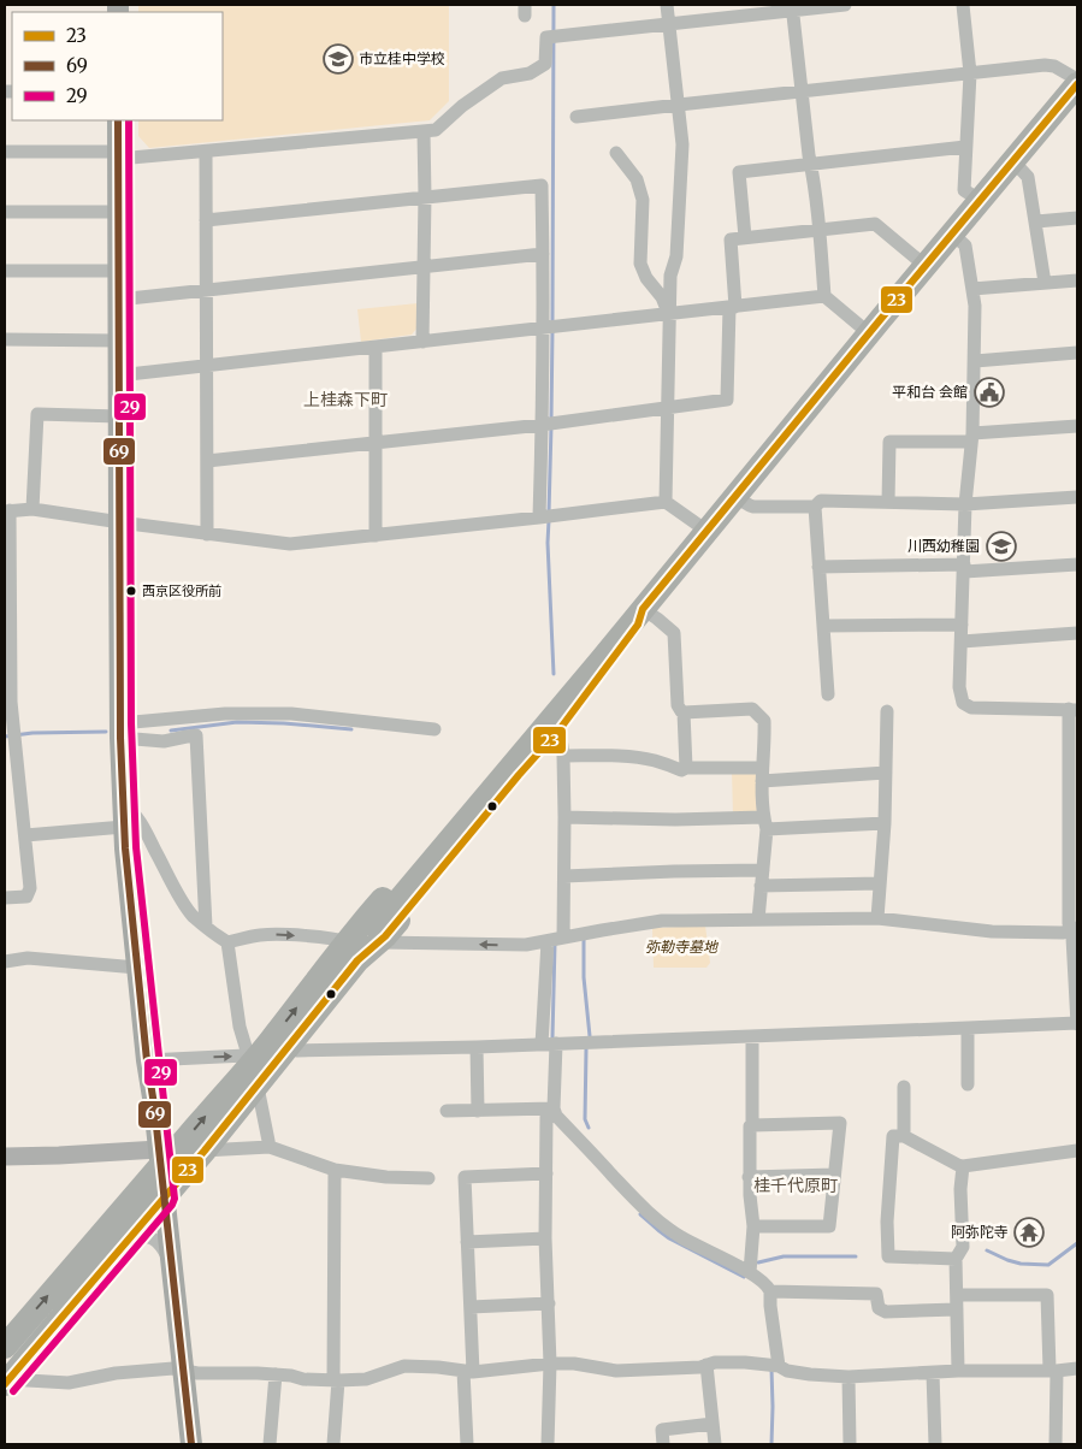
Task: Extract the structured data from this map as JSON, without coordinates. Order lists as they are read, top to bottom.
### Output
{
  "districts": ["上桂森下町", "桂千代原町"],
  "parks": ["弥勒寺墓地"],
  "places": {
    "school or university": ["市立桂中学校", "川西幼稚園"],
    "public building": ["平和台 会館"],
    "other": ["西京区役所前"],
    "temple": ["阿弥陀寺"]
  },
  "lines": ["transit line 23", "transit line 69", "transit line 29"],
  "legend": ["23", "69", "29"]
}
